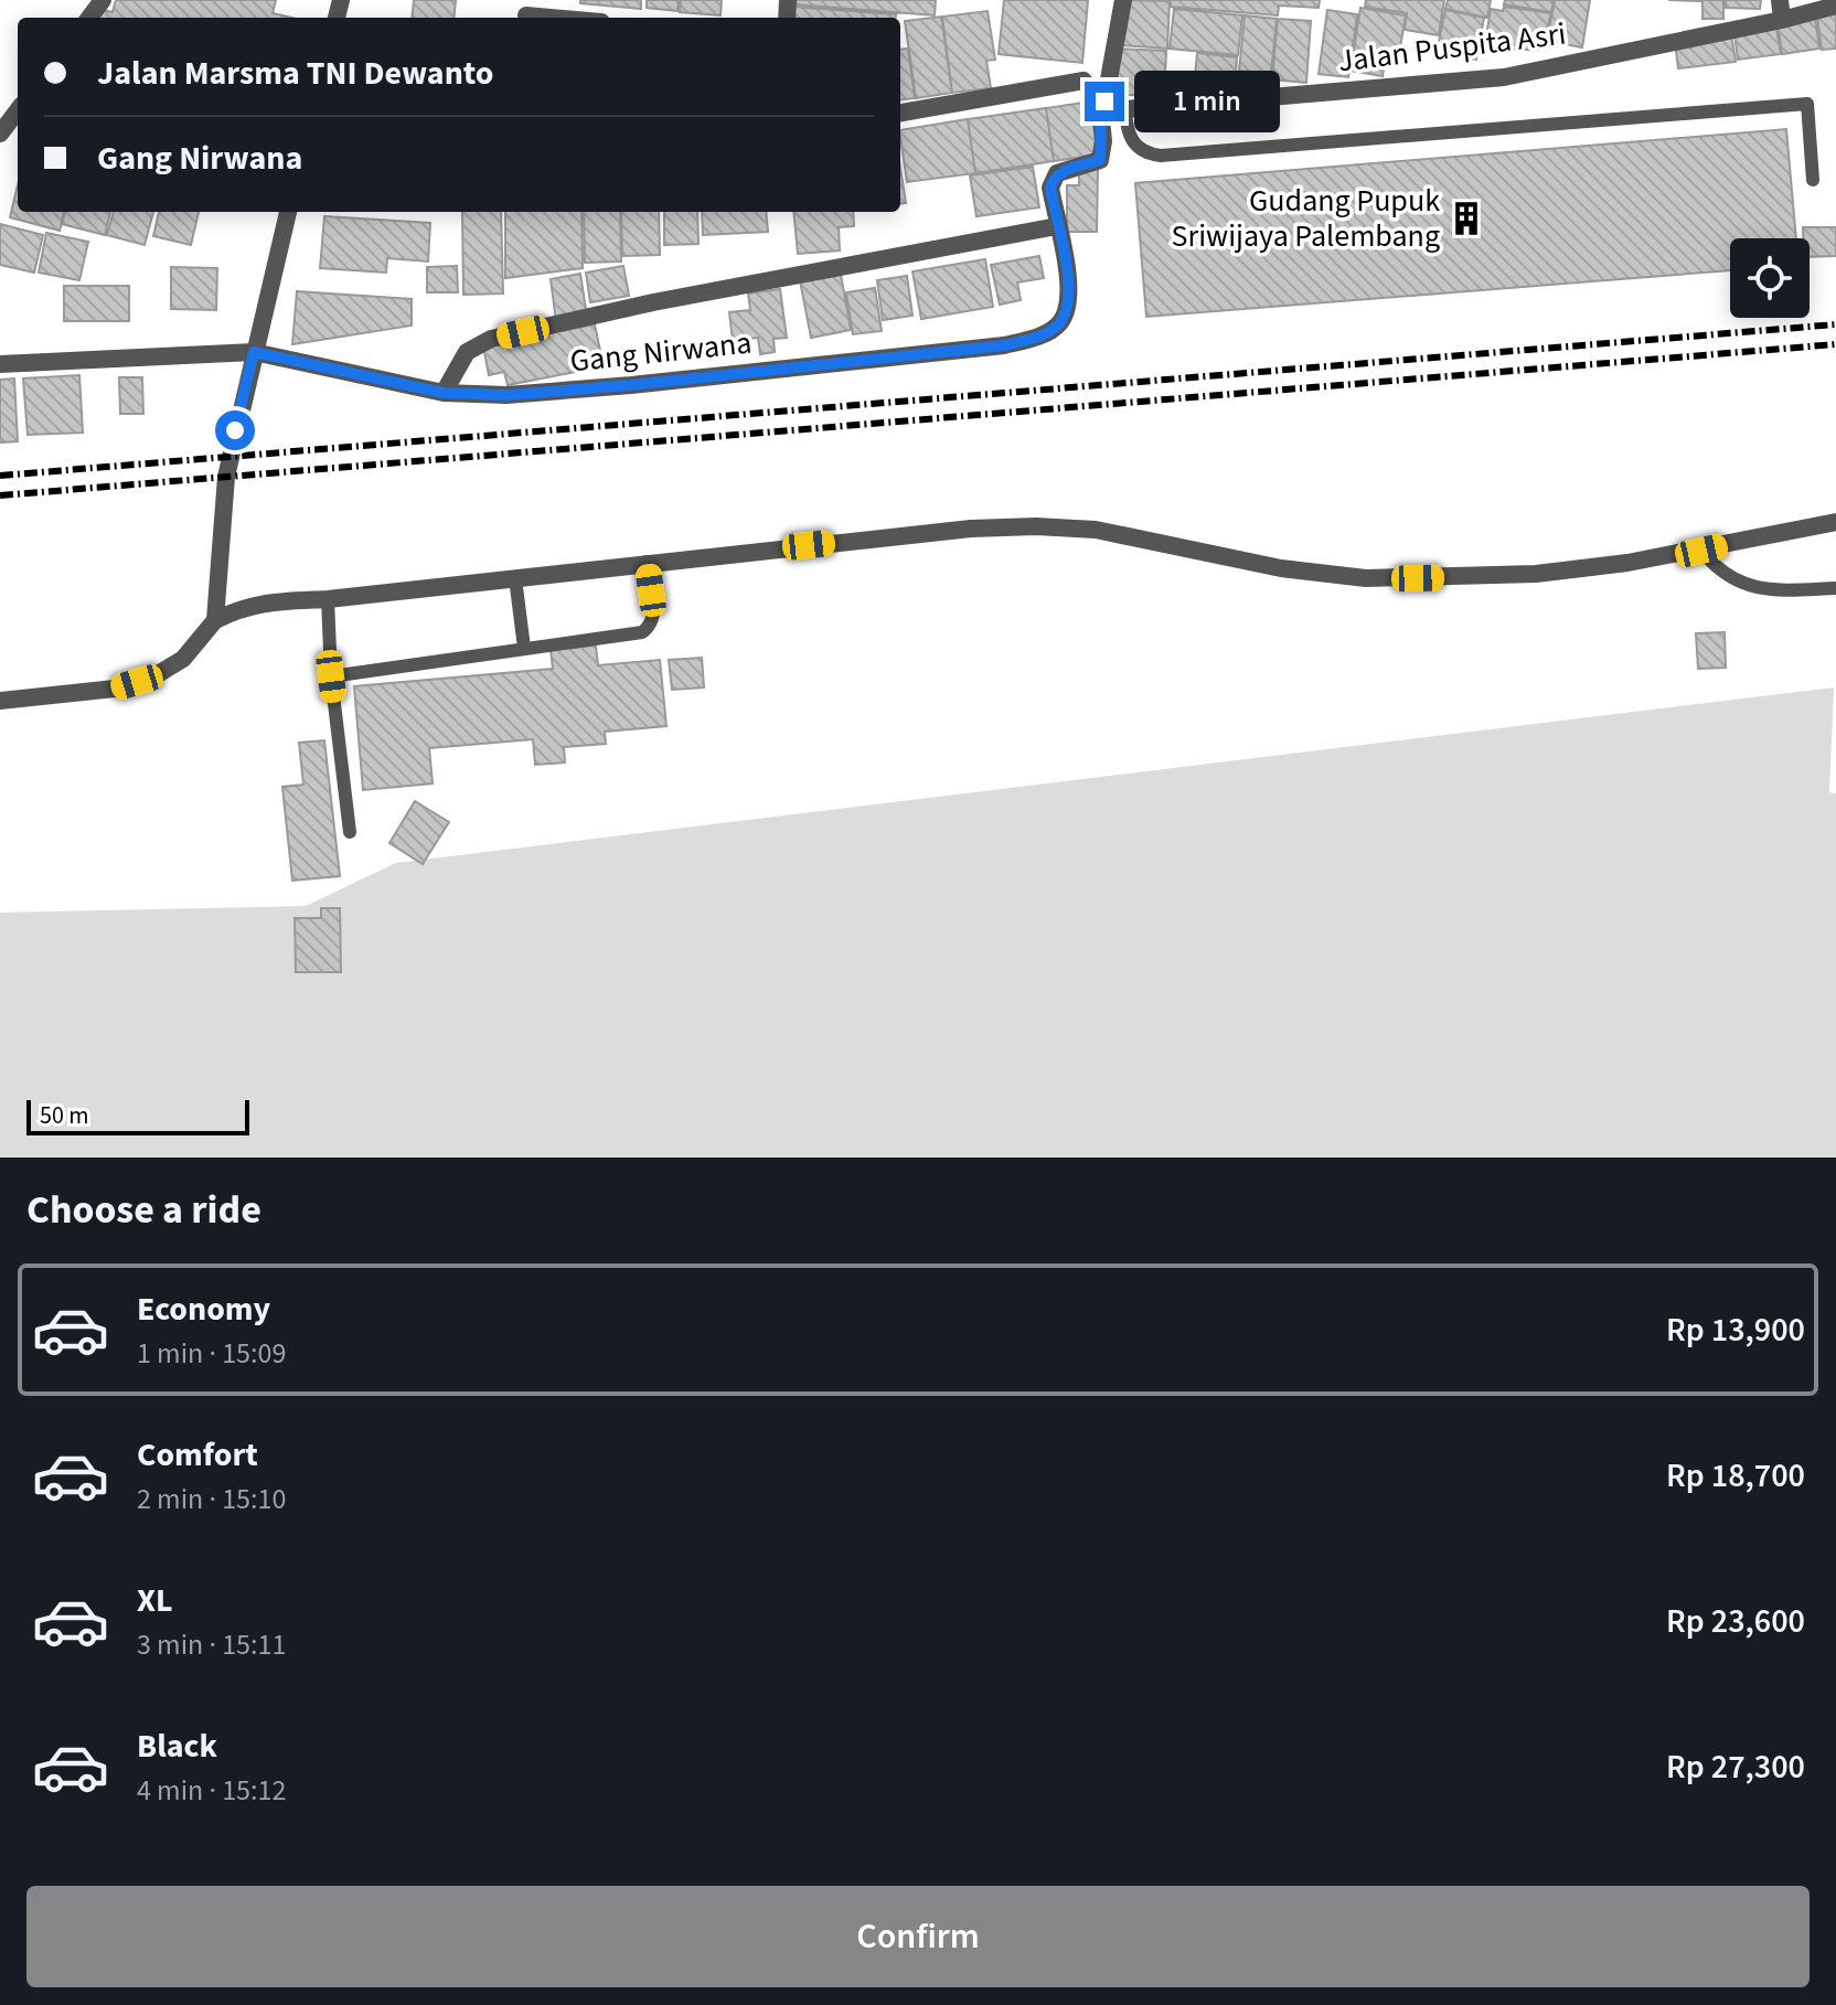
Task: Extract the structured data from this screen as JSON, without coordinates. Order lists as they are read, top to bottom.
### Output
{
  "streets": {
    "street": ["Jalan Puspita Asri", "Gang Nirwana"]
  },
  "places": {
    "building": ["Gudang Pupuk Sriwijaya Palembang"]
  },
  "scale_bar": "50 m",
  "page": {
    "banner": ["Jalan Marsma TNI Dewanto", "Gang Nirwana"],
    "bubble": "1 min",
    "scale": "50 m",
    "heading": "Choose a ride",
    "list": [
      {
        "name": "Economy",
        "note": "1 min · 15:09",
        "value": "Rp 13,900"
      },
      {
        "name": "Comfort",
        "note": "2 min · 15:10",
        "value": "Rp 18,700"
      },
      {
        "name": "XL",
        "note": "3 min · 15:11",
        "value": "Rp 23,600"
      },
      {
        "name": "Black",
        "note": "4 min · 15:12",
        "value": "Rp 27,300"
      }
    ],
    "buttons": "Confirm"
  }
}
